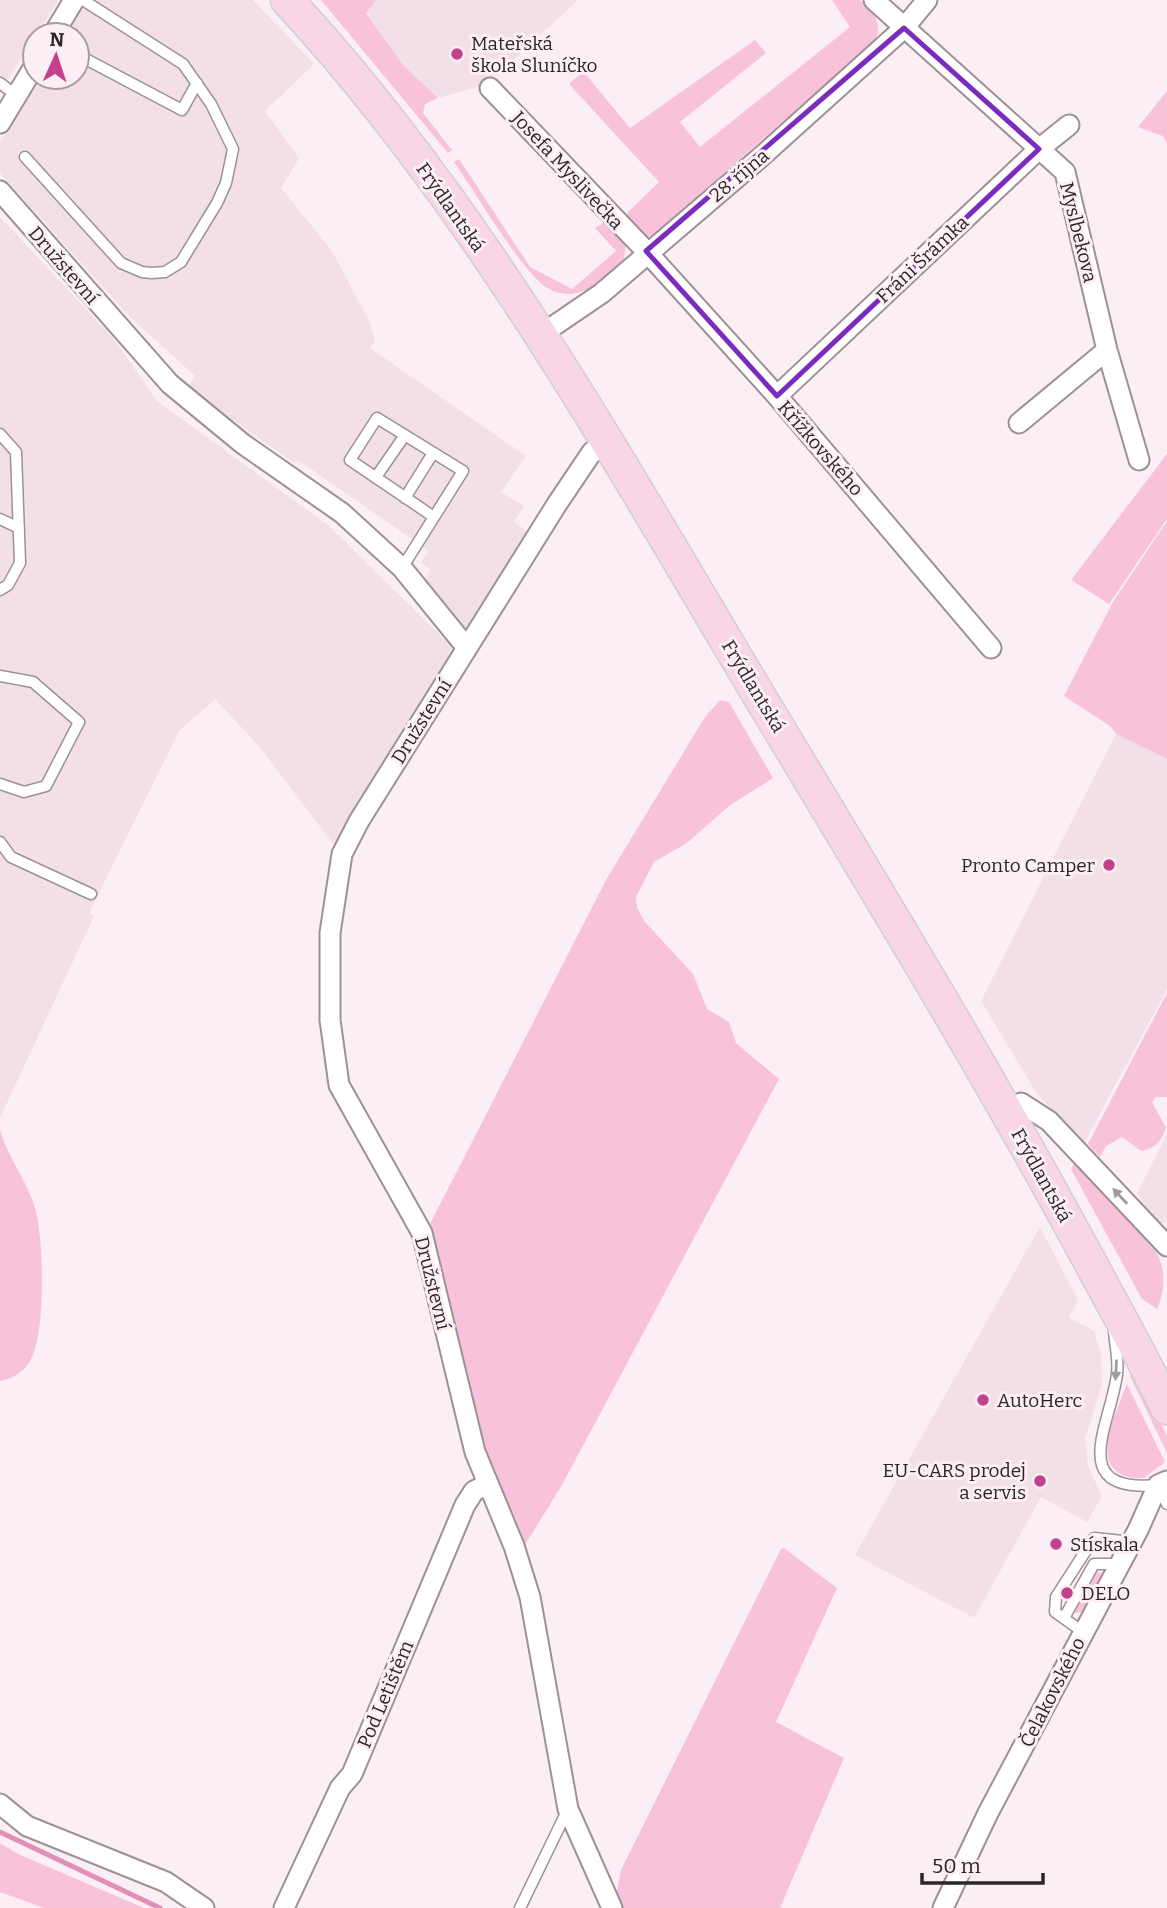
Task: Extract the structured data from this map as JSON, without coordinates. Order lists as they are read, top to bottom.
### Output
{
  "streets": {
    "main road": ["Frýdlantská"],
    "street": [
      "Josefa Myslivečka",
      "28. října",
      "Myslbekova",
      "Fráni Šrámka",
      "Družstevní",
      "Křížkovského",
      "Čelakovského",
      "Pod Letištěm"
    ]
  },
  "crossings": [
    ["Josefa Myslivečka", "28. října"],
    ["Josefa Myslivečka", "Křížkovského"],
    ["28. října", "Frýdlantská"],
    ["28. října", "Myslbekova"],
    ["28. října", "Křížkovského"],
    ["Frýdlantská", "Družstevní"],
    ["Myslbekova", "Fráni Šrámka"],
    ["Fráni Šrámka", "Křížkovského"],
    ["Družstevní", "Pod Letištěm"]
  ],
  "places": [
    "Mateřská škola Sluníčko",
    "Pronto Camper",
    "AutoHerc",
    "EU-CARS prodej a servis",
    "Stískala",
    "DELO"
  ],
  "scale_bar": "50 m",
  "north": "top"
}
